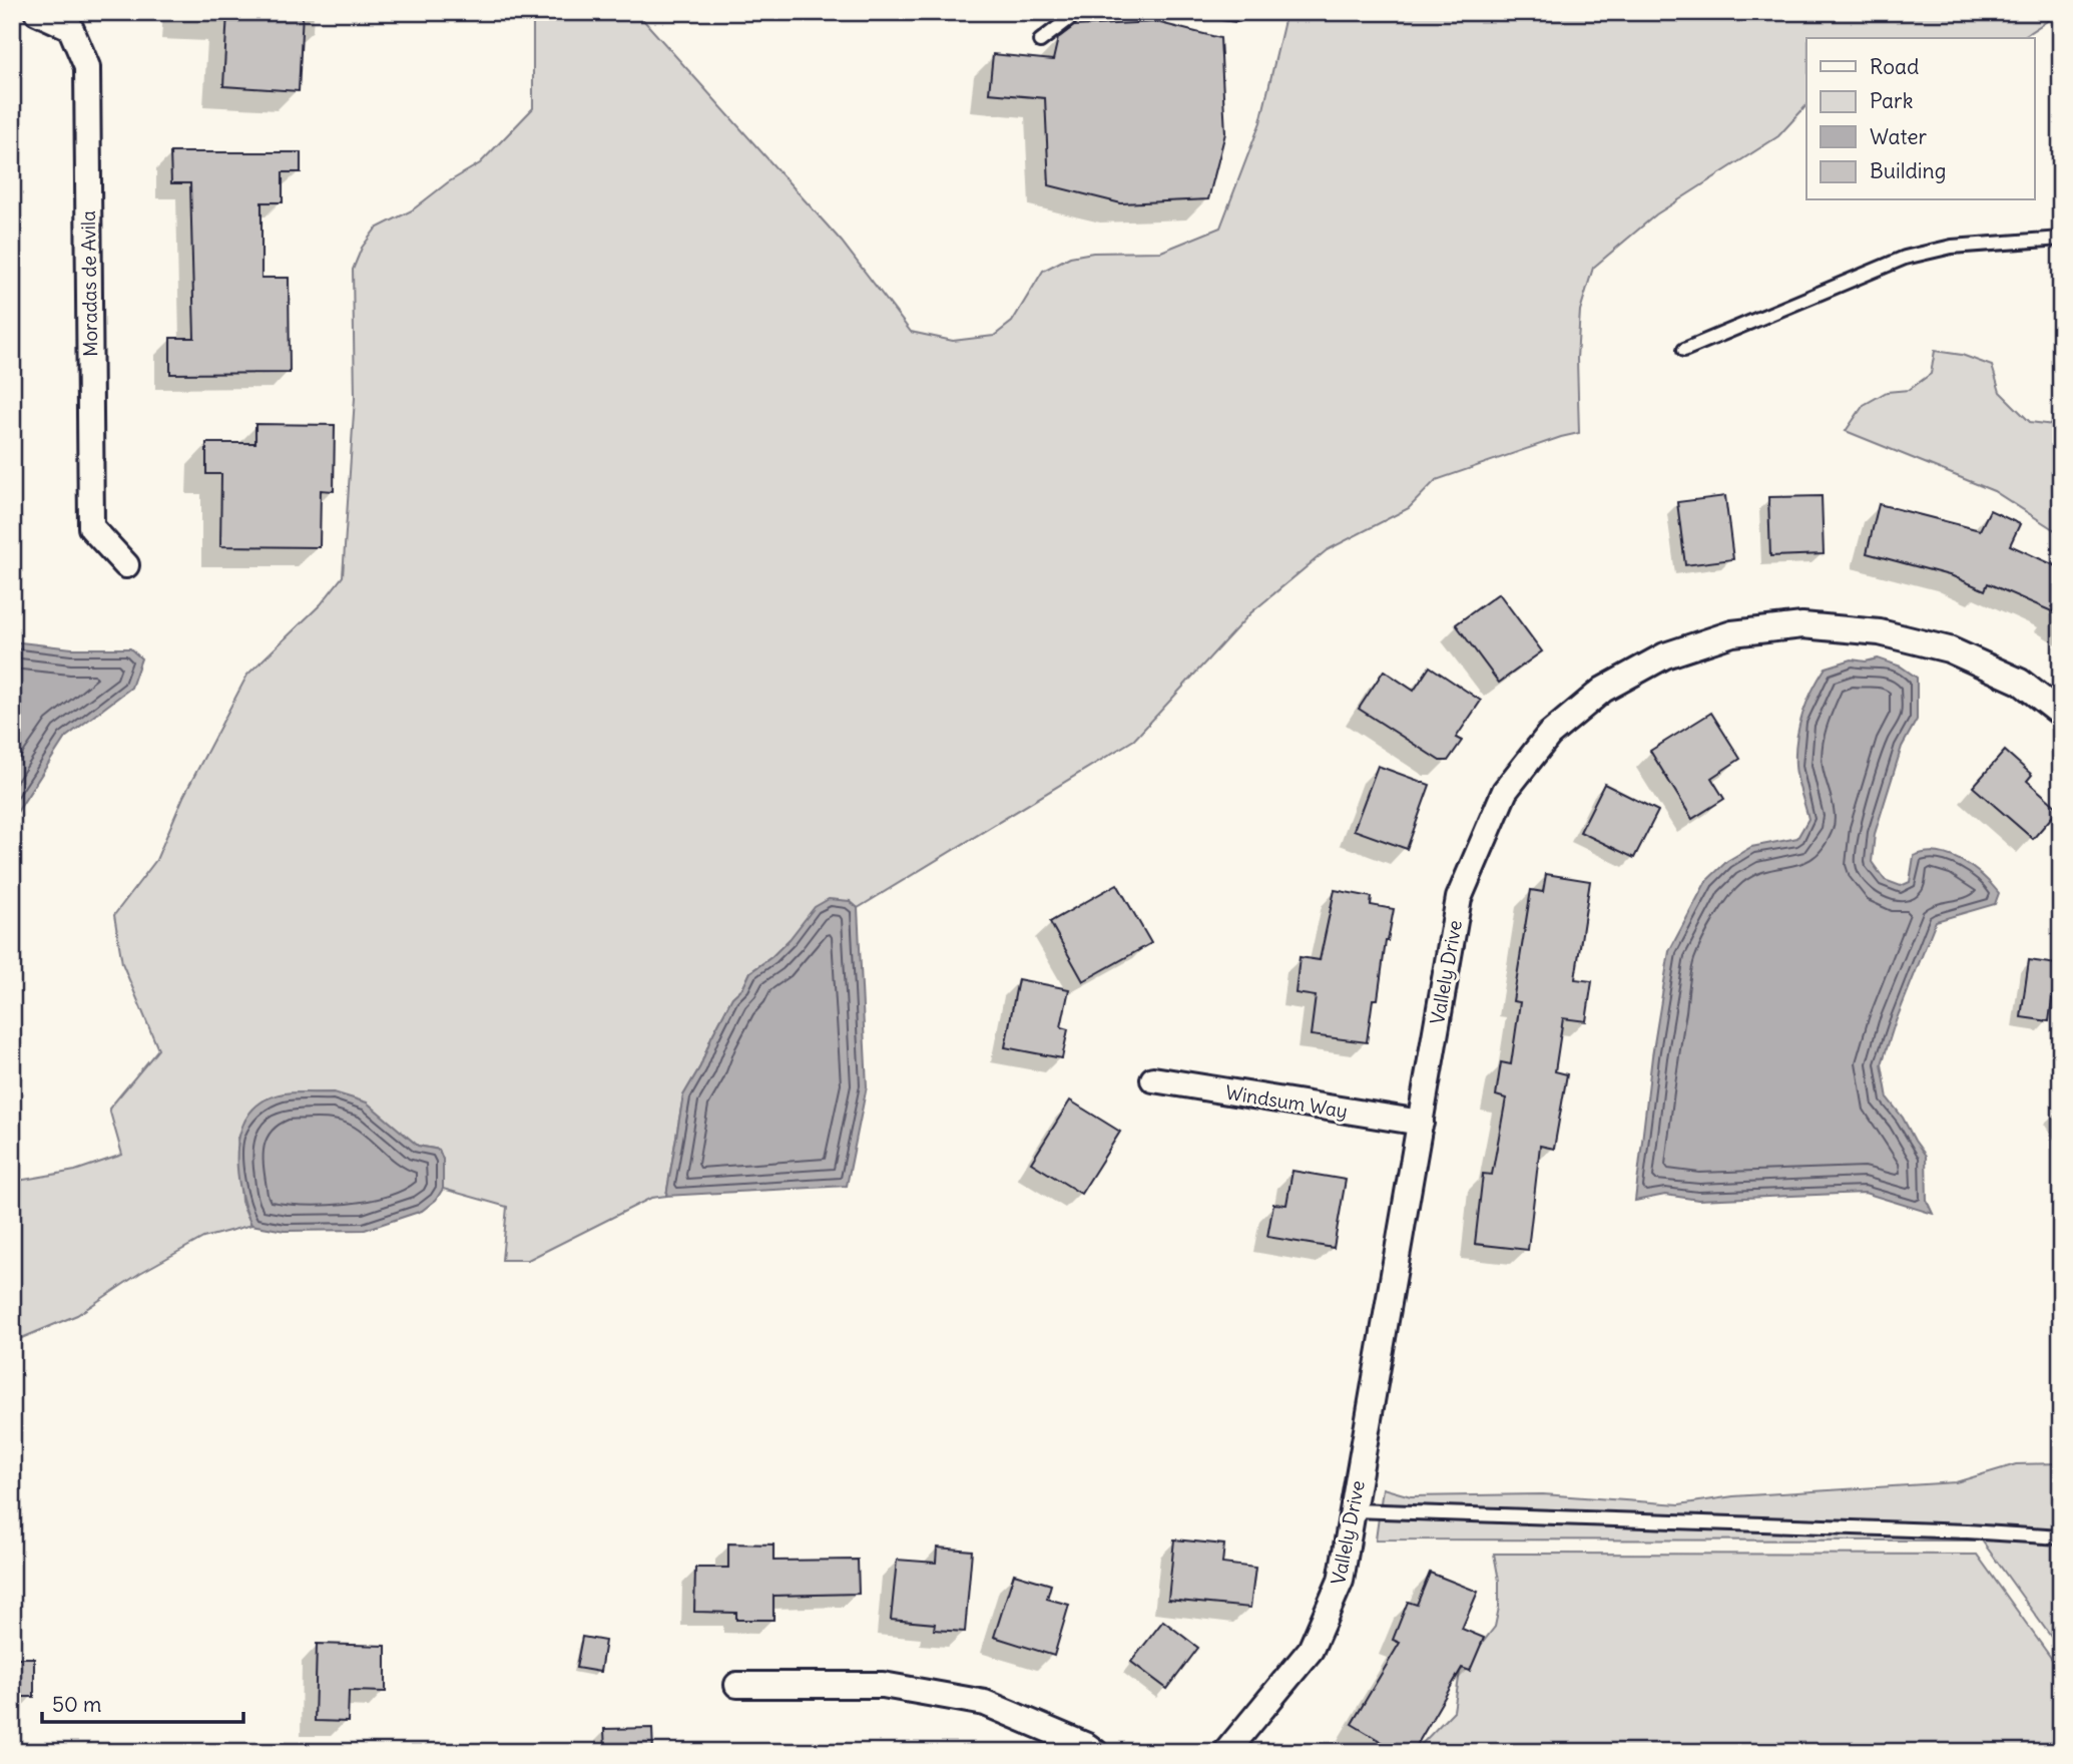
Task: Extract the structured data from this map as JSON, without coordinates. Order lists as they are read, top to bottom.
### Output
{
  "streets": {
    "street": ["Moradas de Avila", "Vallely Drive", "Windsum Way"]
  },
  "crossings": [
    ["Vallely Drive", "Windsum Way"]
  ],
  "legend": [
    "Road",
    "Park",
    "Water",
    "Building"
  ],
  "scale_bar": "50 m"
}
